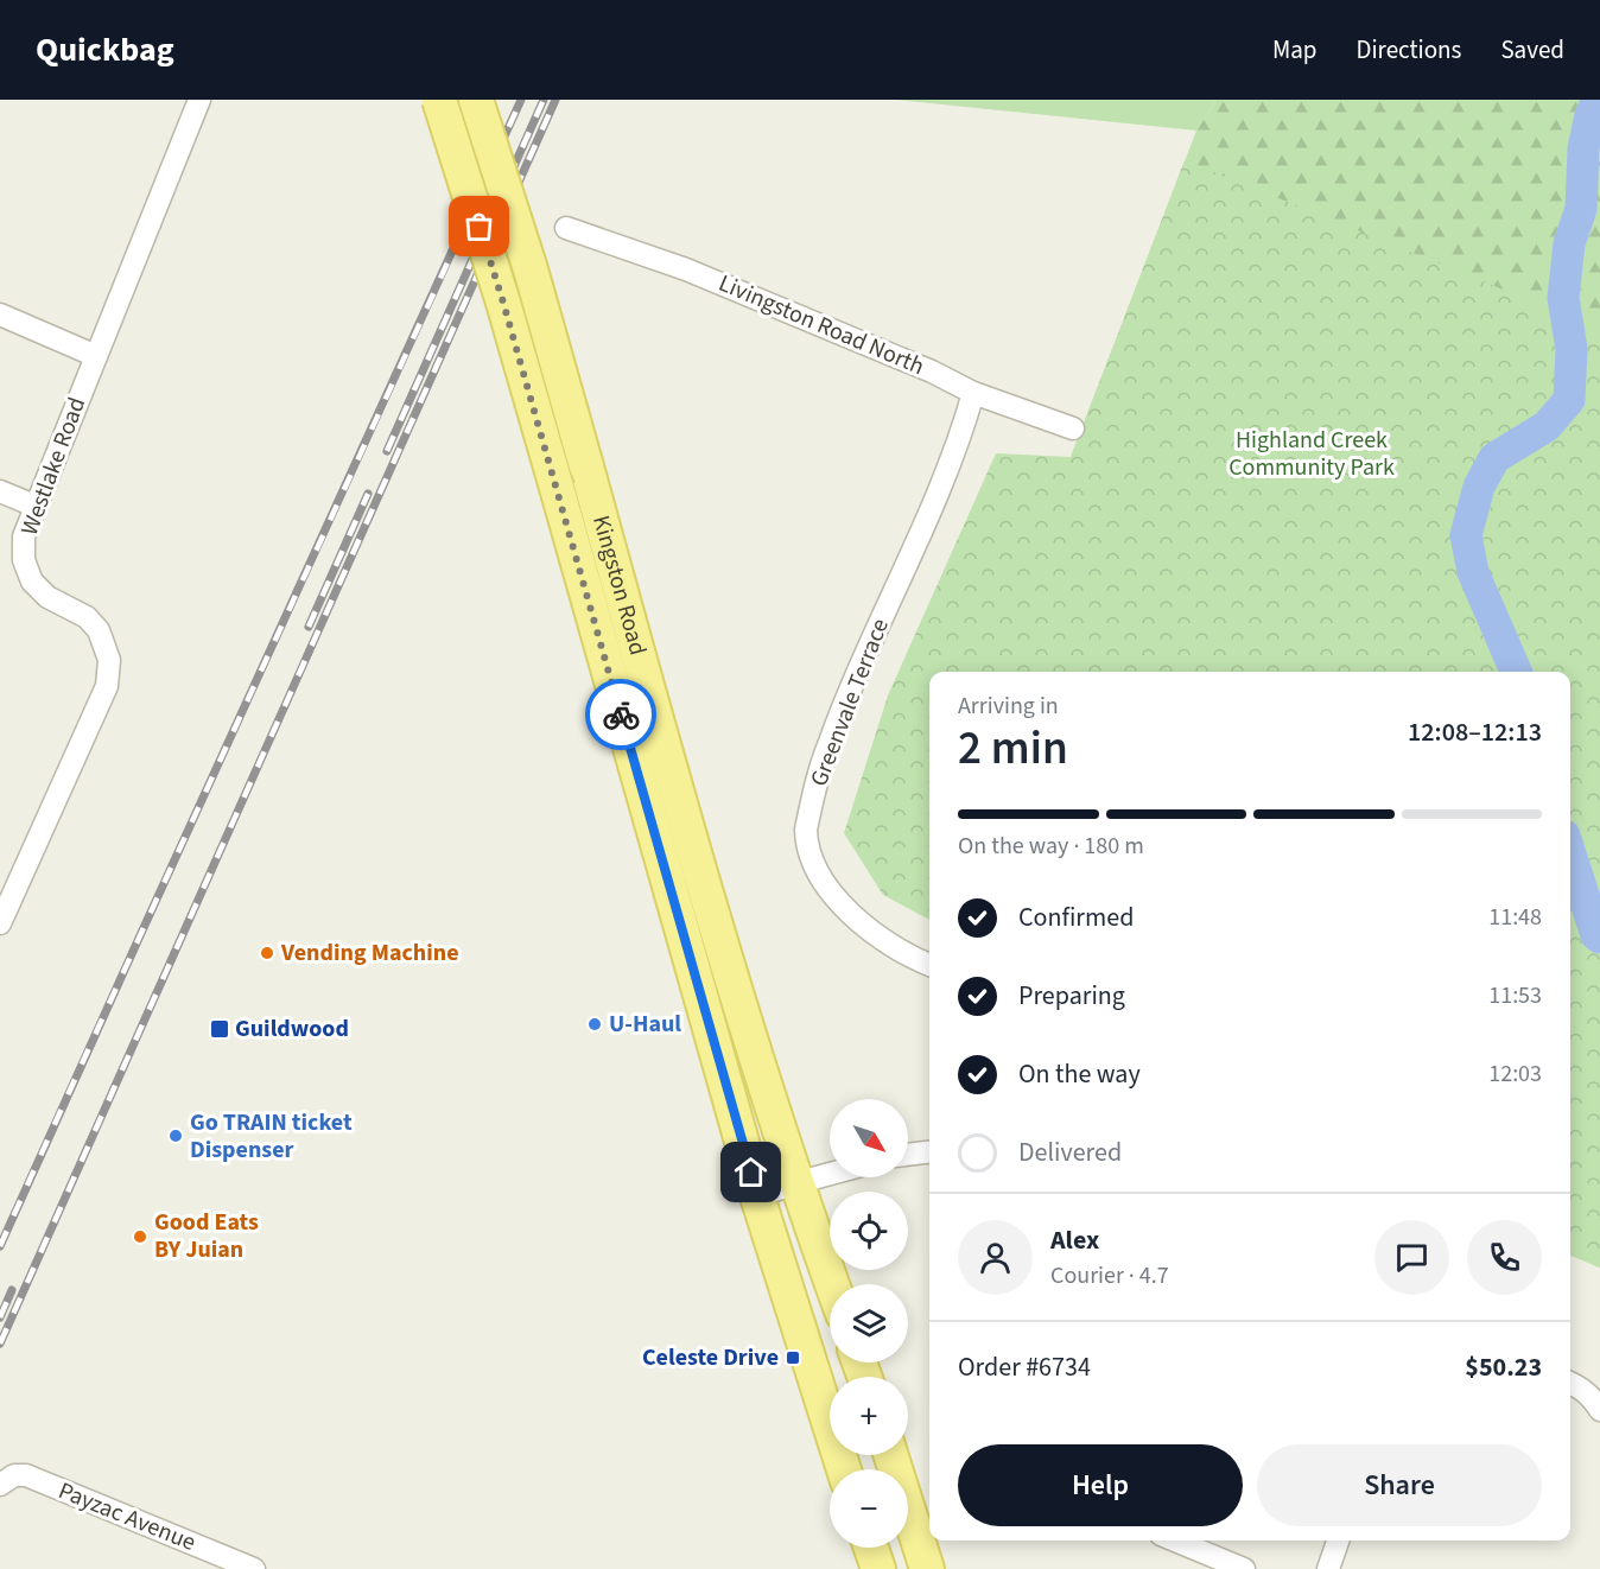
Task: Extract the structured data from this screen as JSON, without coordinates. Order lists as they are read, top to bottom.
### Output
{
  "streets": {
    "main road": ["Kingston Road"],
    "street": [
      "Livingston Road North",
      "Westlake Road",
      "Greenvale Terrace",
      "Payzac Avenue"
    ]
  },
  "crossings": [
    ["Livingston Road North", "Greenvale Terrace"]
  ],
  "parks": ["Highland Creek Community Park"],
  "places": {
    "other": [
      "Vending Machine",
      "U-Haul",
      "Go TRAIN ticket Dispenser",
      "Good Eats BY Juian"
    ],
    "transit": ["Guildwood", "Celeste Drive"]
  },
  "north": "bottom right",
  "page": {
    "header": "Quickbag",
    "nav": ["Map", "Directions", "Saved"],
    "heading": ["2 min", "Arriving in", "12:08–12:13"],
    "panel": [
      "Alex",
      "Courier · 4.7",
      "Order #6734",
      "$50.23"
    ],
    "bar": "On the way · 180 m",
    "list": [
      ["Confirmed", "11:48"],
      ["Preparing", "11:53"],
      ["On the way", "12:03"],
      "Delivered"
    ],
    "map_buttons": ["+", "−"],
    "buttons": ["Help", "Share"]
  }
}
